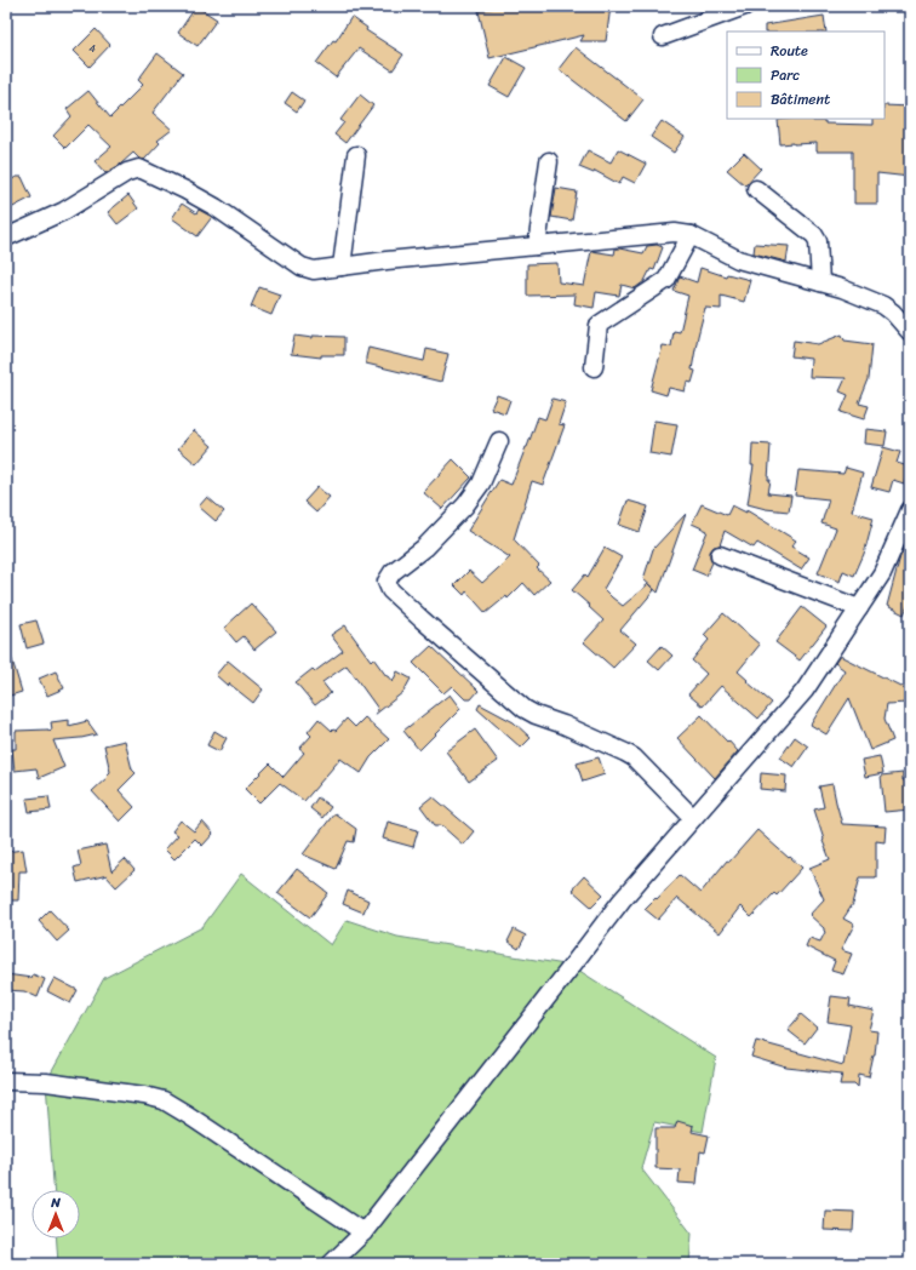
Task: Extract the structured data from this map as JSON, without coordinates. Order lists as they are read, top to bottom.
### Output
{
  "house_numbers": ["4"],
  "legend": ["Route", "Parc", "Bâtiment"],
  "north": "top"
}
